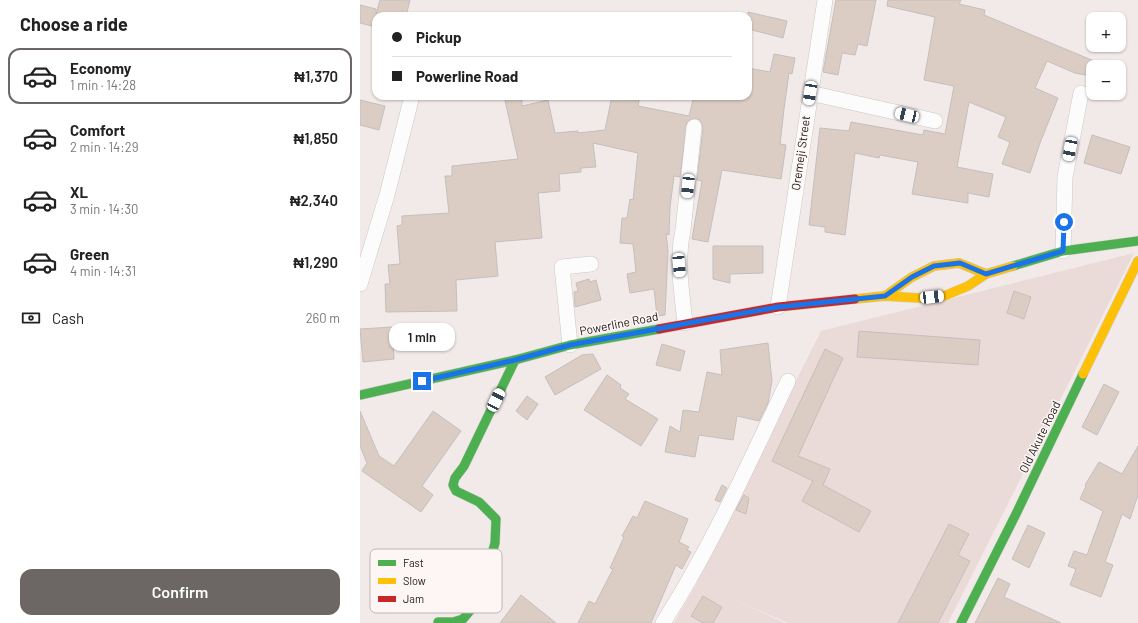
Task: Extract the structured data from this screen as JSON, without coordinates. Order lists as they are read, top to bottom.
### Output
{
  "streets": {
    "street": ["Oremeji Street", "Powerline Road", "Old Akute Road"]
  },
  "crossings": [
    ["Oremeji Street", "Powerline Road"]
  ],
  "legend": ["Fast", "Slow", "Jam"],
  "page": {
    "heading": "Choose a ride",
    "map_buttons": ["+", "−"],
    "banner": ["Pickup", "Powerline Road"],
    "list": [
      {
        "name": "Economy",
        "note": "1 min · 14:28",
        "value": "₦1,370"
      },
      {
        "name": "Comfort",
        "note": "2 min · 14:29",
        "value": "₦1,850"
      },
      {
        "name": "XL",
        "note": "3 min · 14:30",
        "value": "₦2,340"
      },
      {
        "name": "Green",
        "note": "4 min · 14:31",
        "value": "₦1,290"
      }
    ],
    "pay": ["Cash", "260 m"],
    "bubble": "1 min",
    "buttons": "Confirm"
  }
}
